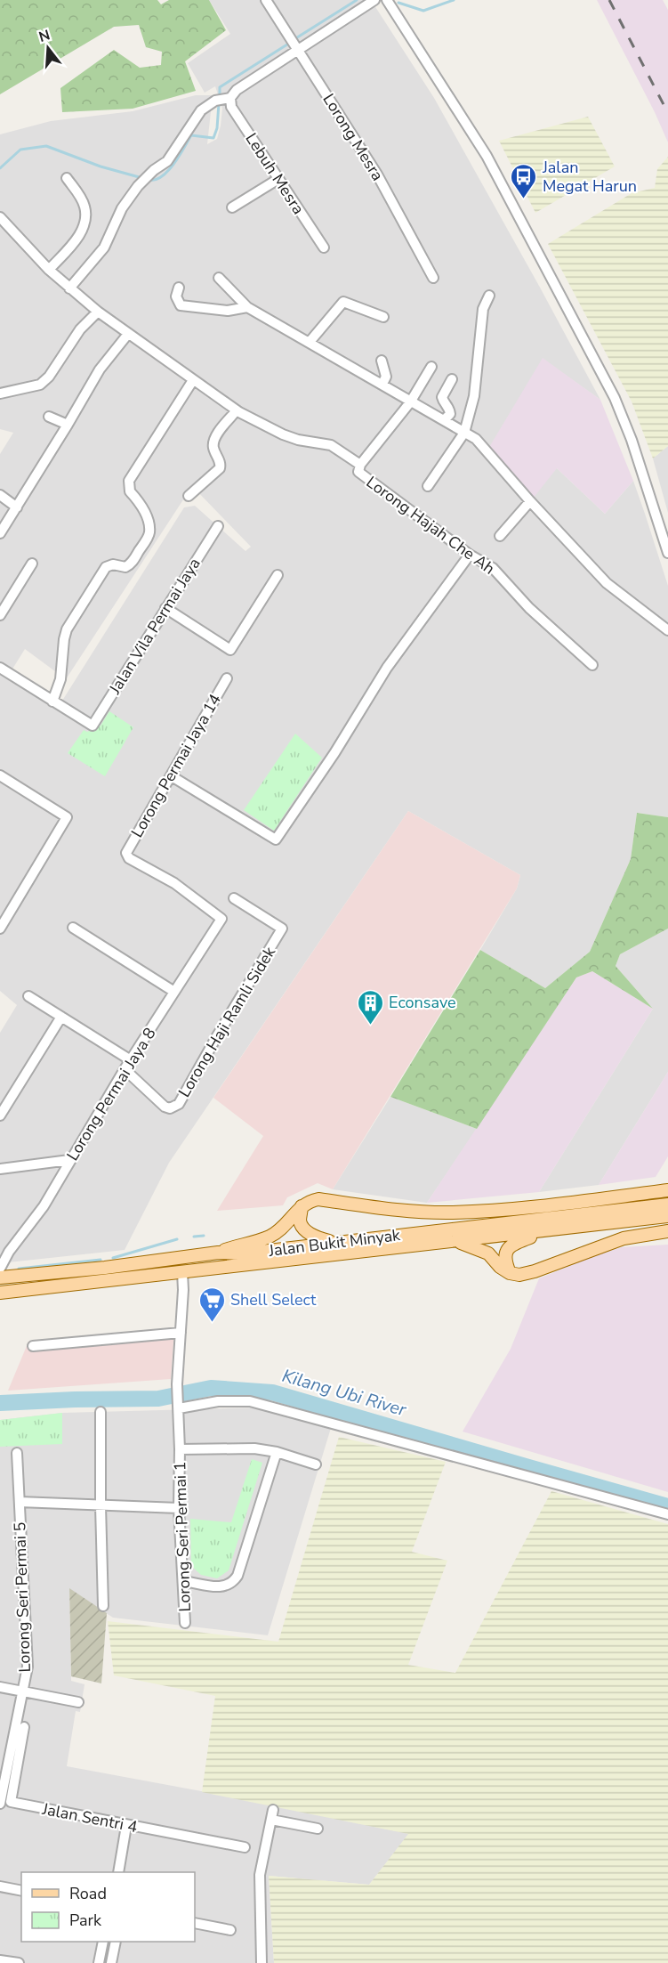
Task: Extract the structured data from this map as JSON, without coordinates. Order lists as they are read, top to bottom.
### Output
{
  "streets": {
    "main road": ["Jalan Bukit Minyak"],
    "street": [
      "Lorong Mesra",
      "Lebuh Mesra",
      "Lorong Hajah Che Ah",
      "Jalan Vila Permai Jaya",
      "Lorong Permai Jaya 14",
      "Lorong Haji Ramli Sidek",
      "Lorong Permai Jaya 8",
      "Lorong Seri Permai 1",
      "Lorong Seri Permai 5",
      "Jalan Sentri 4"
    ]
  },
  "crossings": [
    ["Lorong Permai Jaya 14", "Lorong Permai Jaya 8"],
    ["Lorong Haji Ramli Sidek", "Lorong Permai Jaya 8"],
    ["Jalan Bukit Minyak", "Lorong Seri Permai 1"]
  ],
  "water": ["Kilang Ubi River"],
  "places": {
    "bus stop": ["Jalan Megat Harun"],
    "building": ["Econsave"],
    "supermarket": ["Shell Select"]
  },
  "legend": ["Road", "Park"],
  "north": "top"
}
